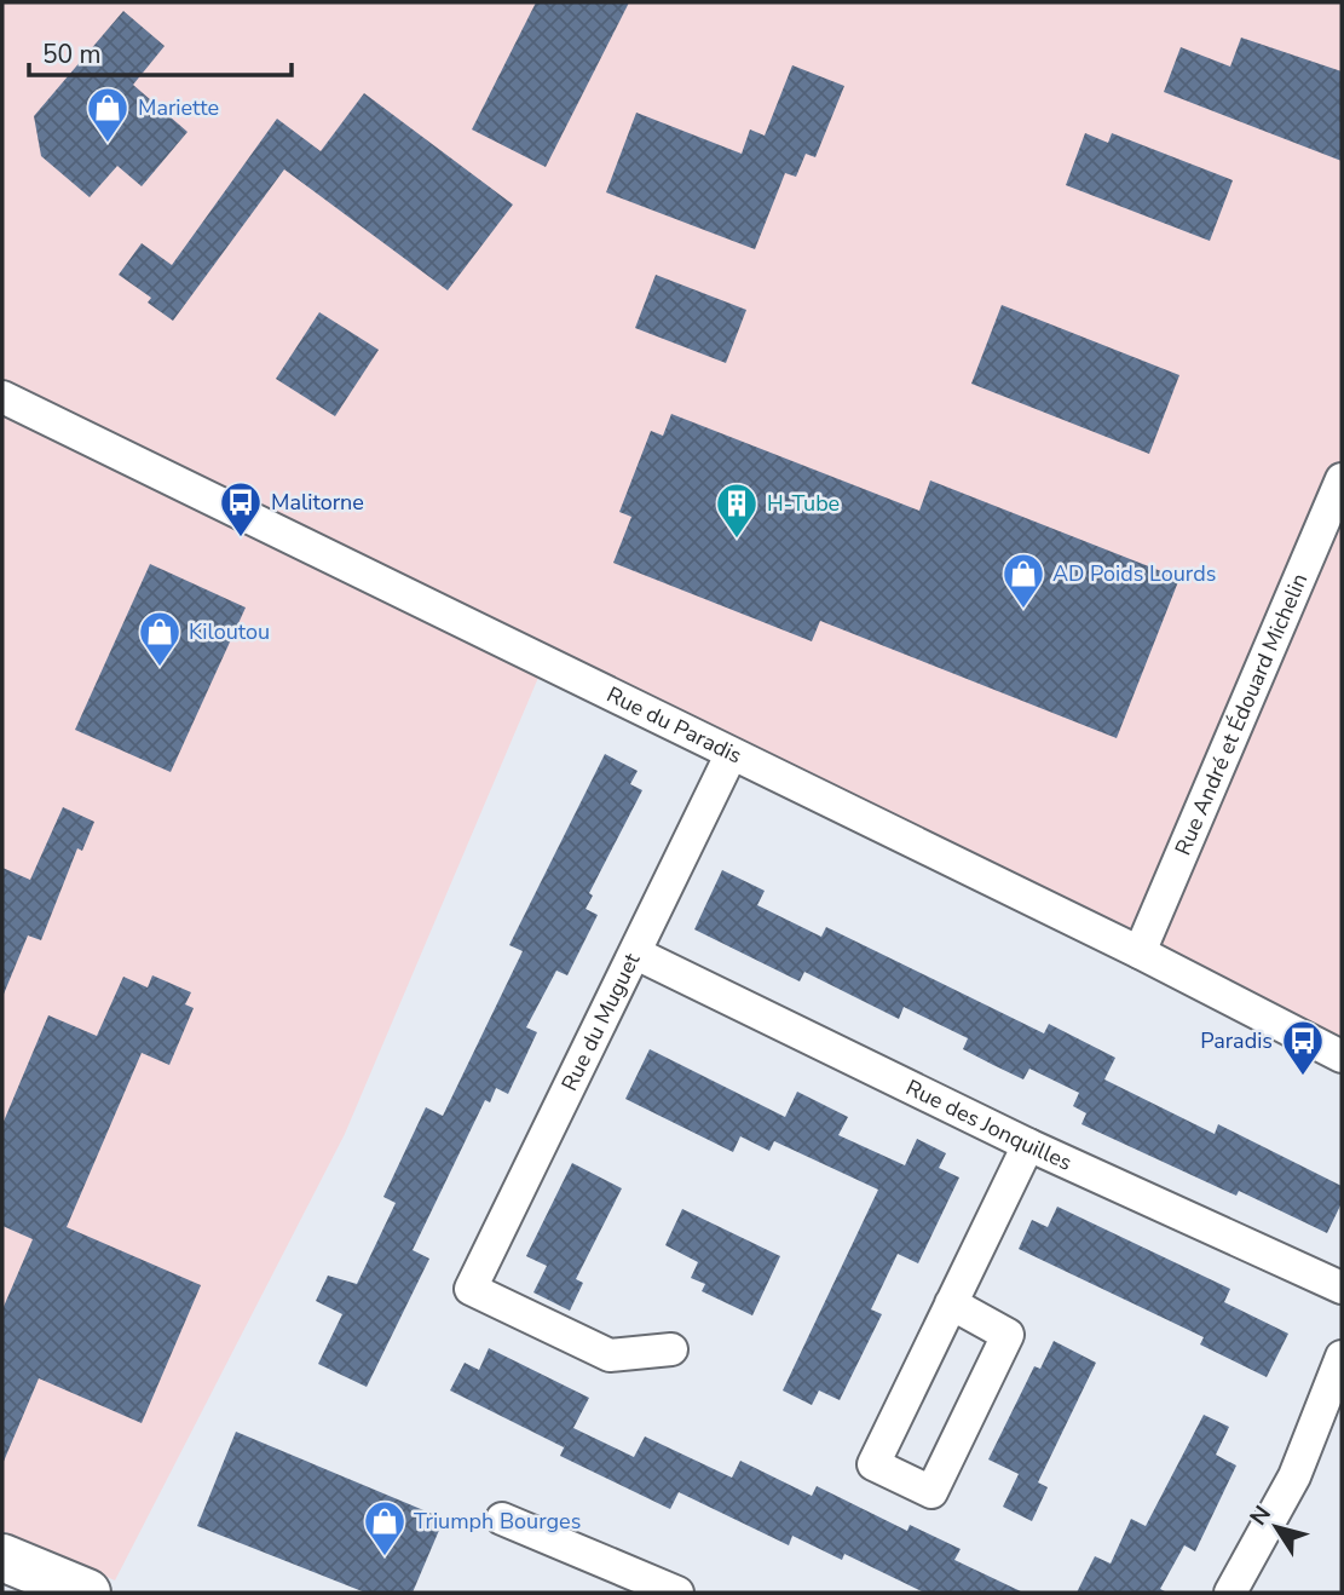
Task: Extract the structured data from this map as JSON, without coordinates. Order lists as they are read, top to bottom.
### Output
{
  "streets": {
    "street": [
      "Rue André et Édouard Michelin",
      "Rue du Paradis",
      "Rue du Muguet",
      "Rue des Jonquilles"
    ]
  },
  "crossings": [
    ["Rue André et Édouard Michelin", "Rue du Paradis"],
    ["Rue du Paradis", "Rue du Muguet"],
    ["Rue du Muguet", "Rue des Jonquilles"]
  ],
  "places": {
    "shop": [
      "Mariette",
      "AD Poids Lourds",
      "Kiloutou",
      "Triumph Bourges"
    ],
    "bus stop": ["Malitorne", "Paradis"],
    "building": ["H-Tube"]
  },
  "scale_bar": "50 m",
  "north": "top left"
}
